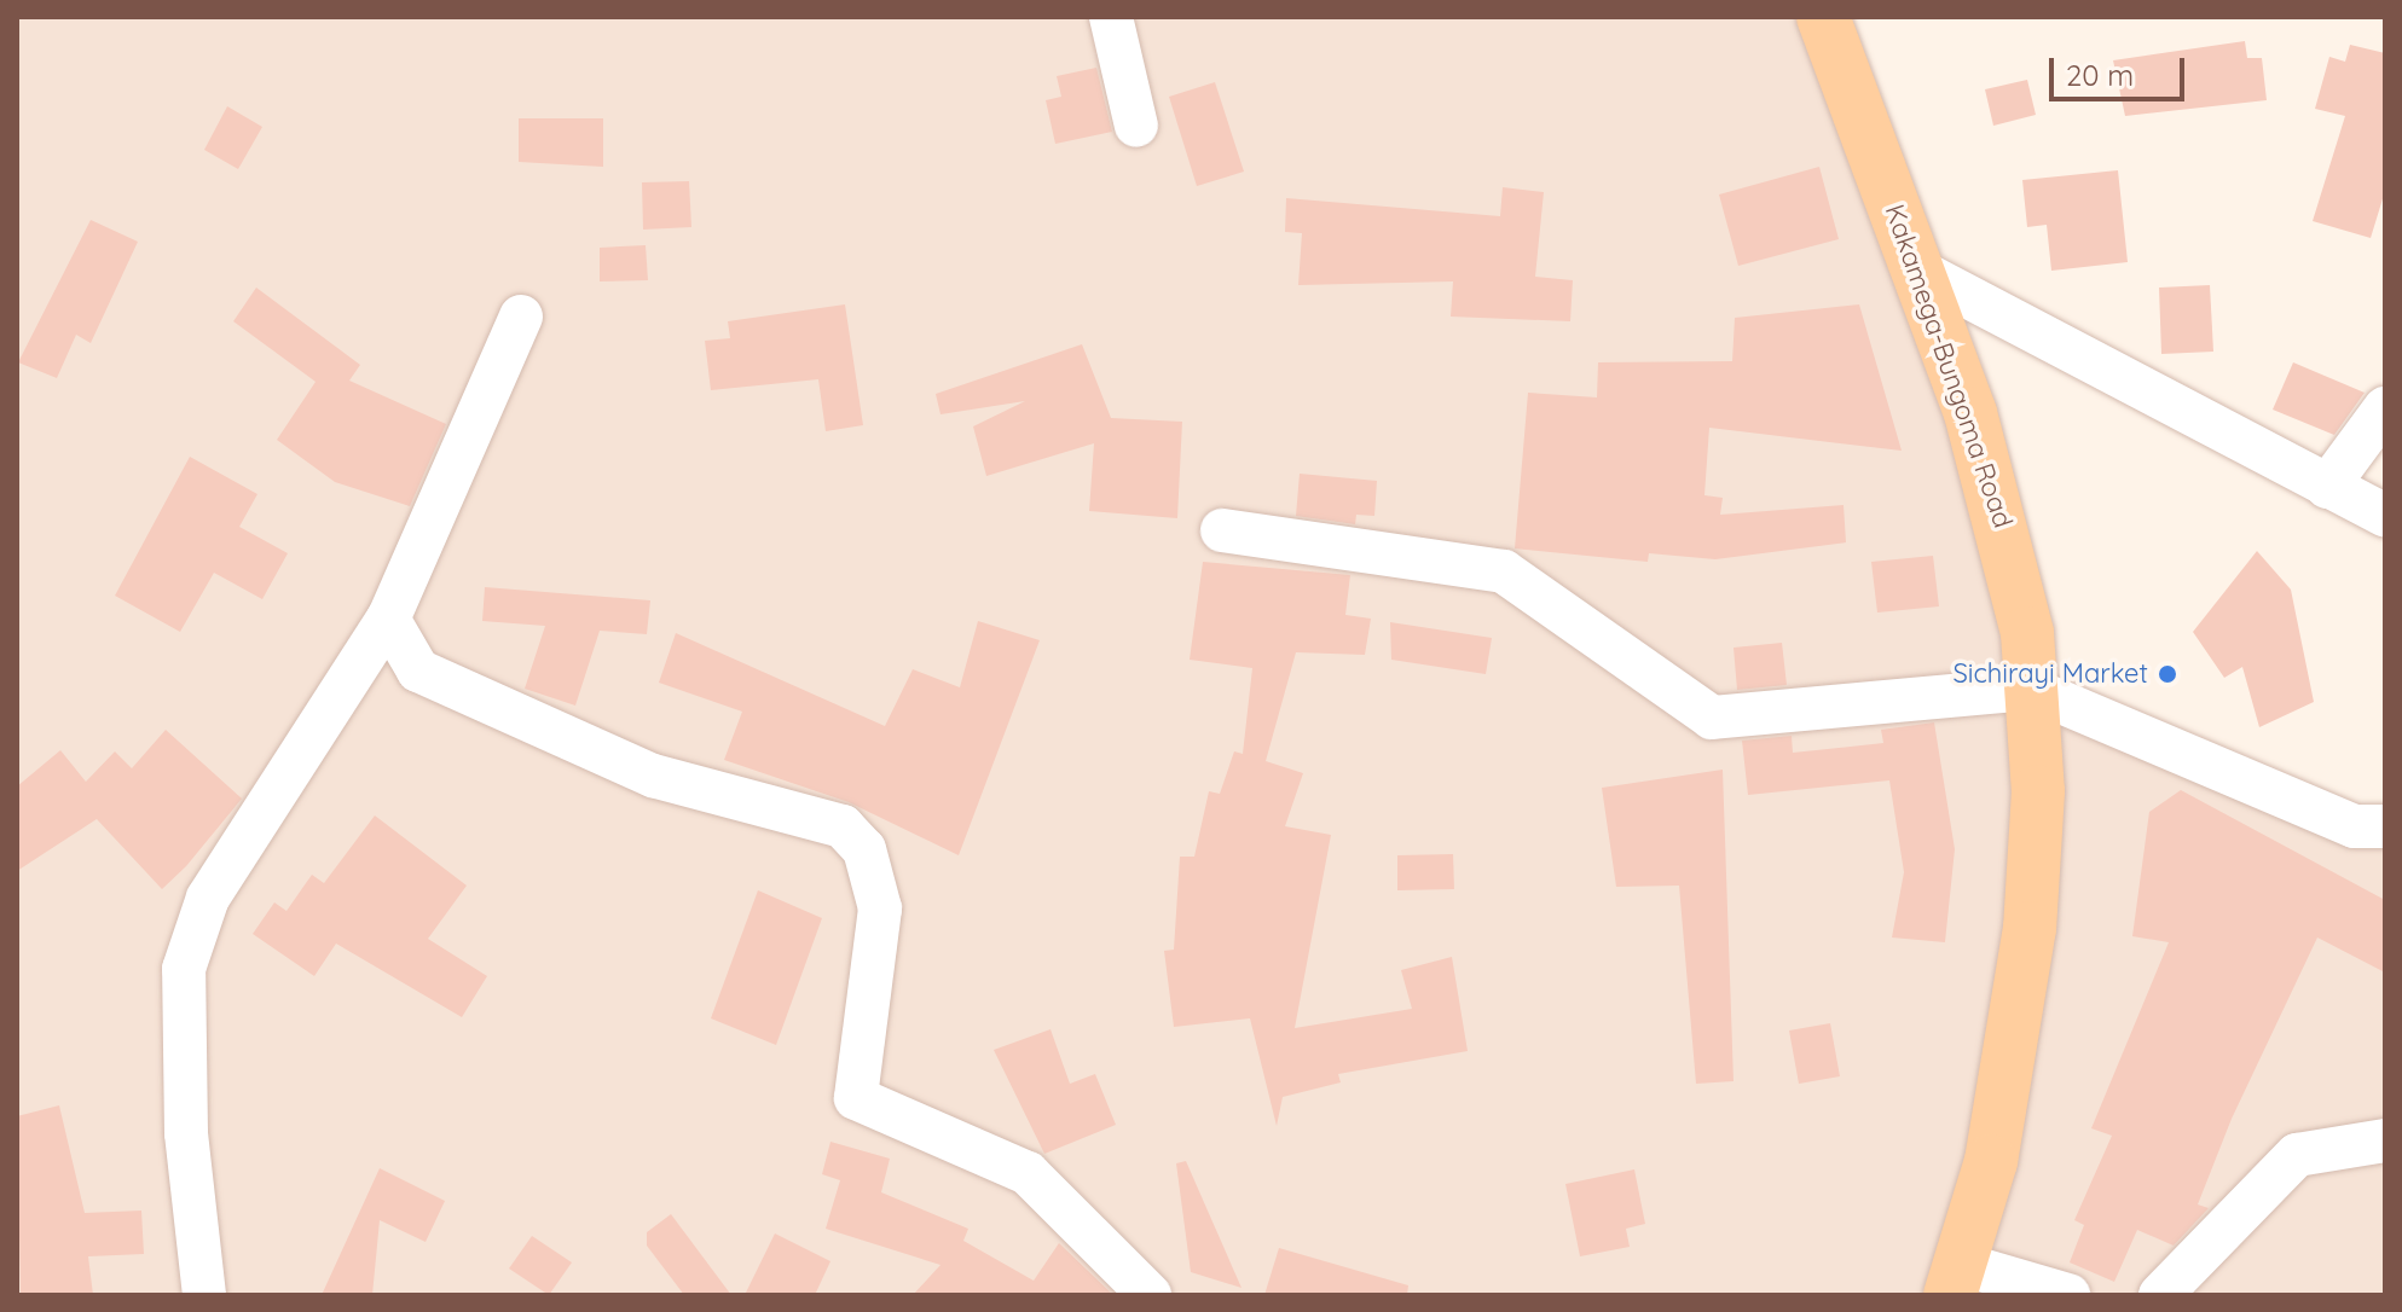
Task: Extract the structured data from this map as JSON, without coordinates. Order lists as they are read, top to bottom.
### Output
{
  "streets": {
    "main road": ["Kakamega-Bungoma Road"]
  },
  "places": ["Sichirayi Market"],
  "scale_bar": "20 m"
}
